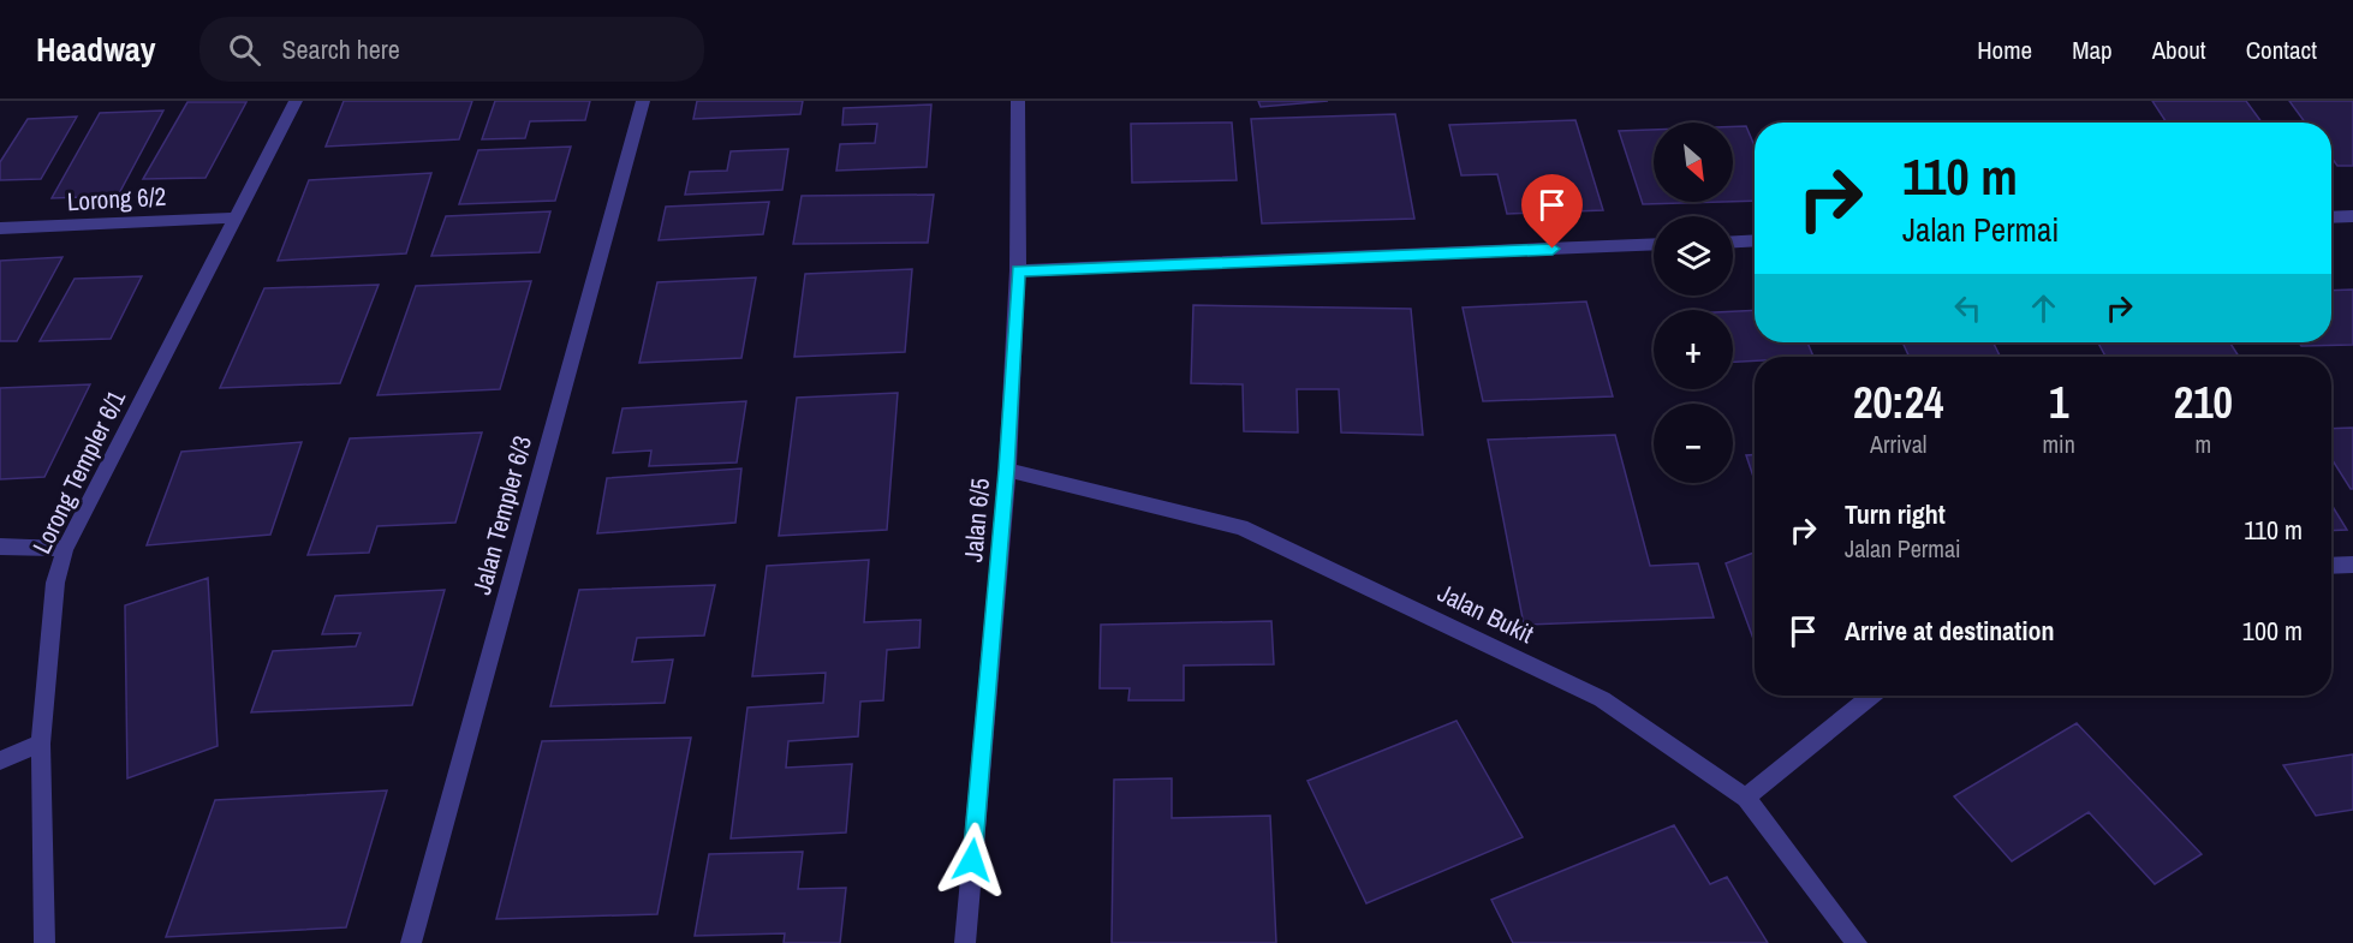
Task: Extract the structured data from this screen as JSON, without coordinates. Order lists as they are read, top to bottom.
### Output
{
  "streets": {
    "street": [
      "Lorong 6/2",
      "Lorong Templer 6/1",
      "Jalan Templer 6/3",
      "Jalan 6/5",
      "Jalan Bukit"
    ]
  },
  "crossings": [
    ["Lorong 6/2", "Lorong Templer 6/1"],
    ["Jalan 6/5", "Jalan Bukit"]
  ],
  "north": "bottom right",
  "page": {
    "header": "Headway",
    "search": "Search here",
    "nav": [
      "Home",
      "Map",
      "About",
      "Contact"
    ],
    "map_buttons": ["+", "−"],
    "turn": ["110 m", "Jalan Permai"],
    "eta": [
      "20:24",
      "Arrival",
      "1",
      "min",
      "210",
      "m"
    ],
    "list": [
      {
        "name": "Turn right",
        "note": "Jalan Permai",
        "value": "110 m"
      },
      {
        "name": "Arrive at destination",
        "value": "100 m"
      }
    ]
  }
}
